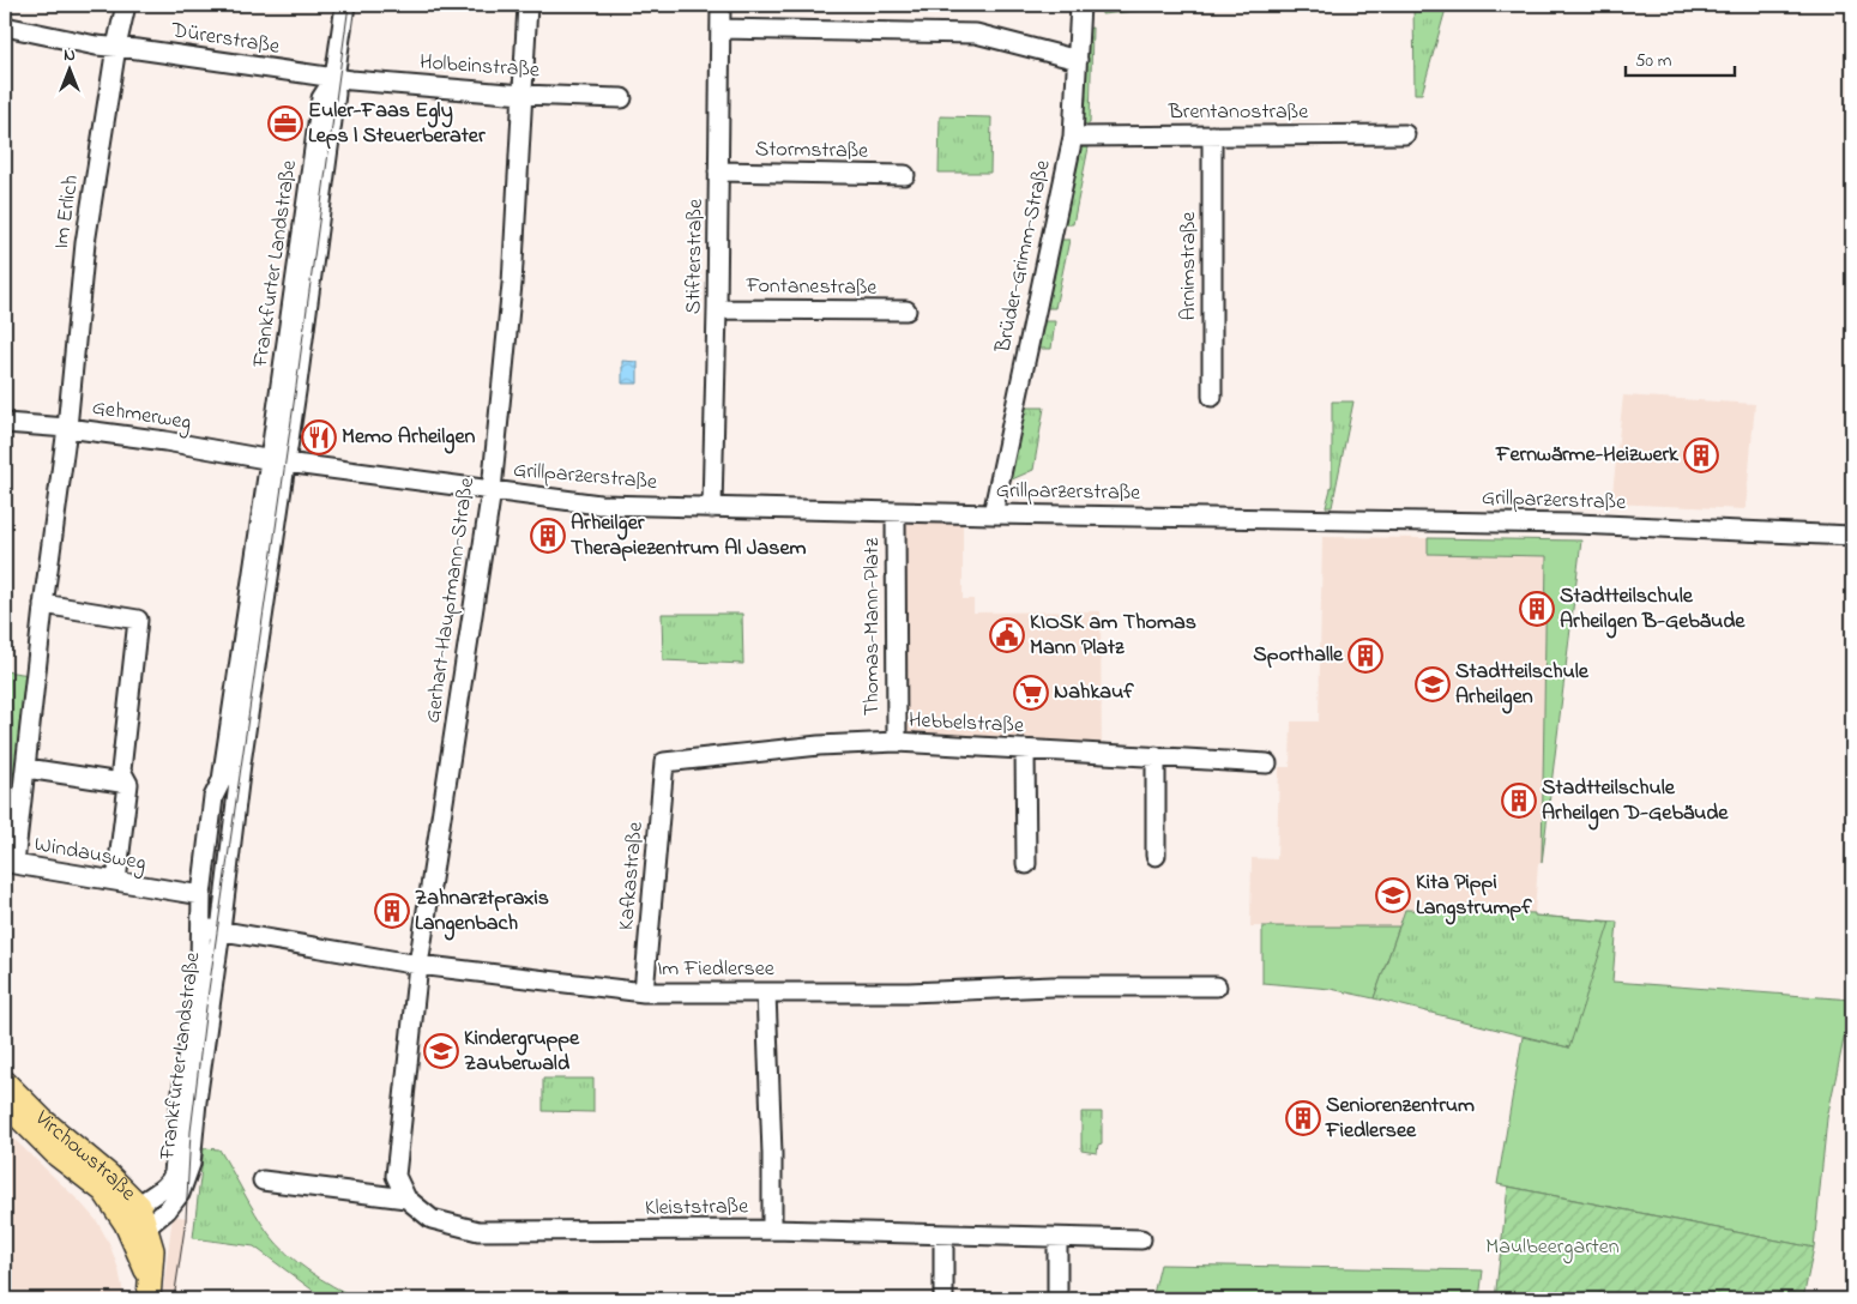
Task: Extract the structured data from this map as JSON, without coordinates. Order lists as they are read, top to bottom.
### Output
{
  "streets": {
    "main road": ["Virchowstraße"],
    "street": [
      "Dürerstraße",
      "Holbeinstraße",
      "Brentanostraße",
      "Stormstraße",
      "Im Erlich",
      "Stifterstraße",
      "Brüder-Grimm-Straße",
      "Frankfurter Landstraße",
      "Arnimstraße",
      "Fontanestraße",
      "Gehmerweg",
      "Grillparzerstraße",
      "Gerhart-Hauptmann-Straße",
      "Thomas-Mann-Platz",
      "Hebbelstraße",
      "Windausweg",
      "Kafkastraße",
      "Im Fiedlersee",
      "Kleiststraße"
    ]
  },
  "crossings": [
    ["Dürerstraße", "Holbeinstraße"],
    ["Dürerstraße", "Im Erlich"],
    ["Dürerstraße", "Frankfurter Landstraße"],
    ["Holbeinstraße", "Frankfurter Landstraße"],
    ["Holbeinstraße", "Gerhart-Hauptmann-Straße"],
    ["Brentanostraße", "Brüder-Grimm-Straße"],
    ["Brentanostraße", "Arnimstraße"],
    ["Stormstraße", "Stifterstraße"],
    ["Im Erlich", "Gehmerweg"],
    ["Im Erlich", "Windausweg"],
    ["Stifterstraße", "Fontanestraße"],
    ["Stifterstraße", "Grillparzerstraße"],
    ["Brüder-Grimm-Straße", "Grillparzerstraße"],
    ["Frankfurter Landstraße", "Gehmerweg"],
    ["Frankfurter Landstraße", "Grillparzerstraße"],
    ["Frankfurter Landstraße", "Windausweg"],
    ["Frankfurter Landstraße", "Im Fiedlersee"],
    ["Frankfurter Landstraße", "Virchowstraße"],
    ["Gehmerweg", "Grillparzerstraße"],
    ["Gehmerweg", "Windausweg"],
    ["Grillparzerstraße", "Gerhart-Hauptmann-Straße"],
    ["Grillparzerstraße", "Thomas-Mann-Platz"],
    ["Gerhart-Hauptmann-Straße", "Im Fiedlersee"],
    ["Gerhart-Hauptmann-Straße", "Kleiststraße"],
    ["Thomas-Mann-Platz", "Hebbelstraße"],
    ["Hebbelstraße", "Kafkastraße"],
    ["Kafkastraße", "Im Fiedlersee"]
  ],
  "parks": ["Maulbeergarten"],
  "places": {
    "office": ["Euler-Faas Egly Leps | Steuerberater"],
    "restaurant": ["Memo Arheilgen"],
    "building": [
      "Fernwärme-Heizwerk",
      "Arheilger Therapiezentrum Al Jasem",
      "Stadtteilschule Arheilgen B-Gebäude",
      "Sporthalle",
      "Stadtteilschule Arheilgen D-Gebäude",
      "Zahnarztpraxis Langenbach",
      "Seniorenzentrum Fiedlersee"
    ],
    "public building": ["KIOSK am Thomas Mann Platz"],
    "school or university": ["Stadtteilschule Arheilgen", "Kita Pippi Langstrumpf", "Kindergruppe Zauberwald"],
    "supermarket": ["Nahkauf"]
  },
  "scale_bar": "50 m",
  "north": "top"
}
